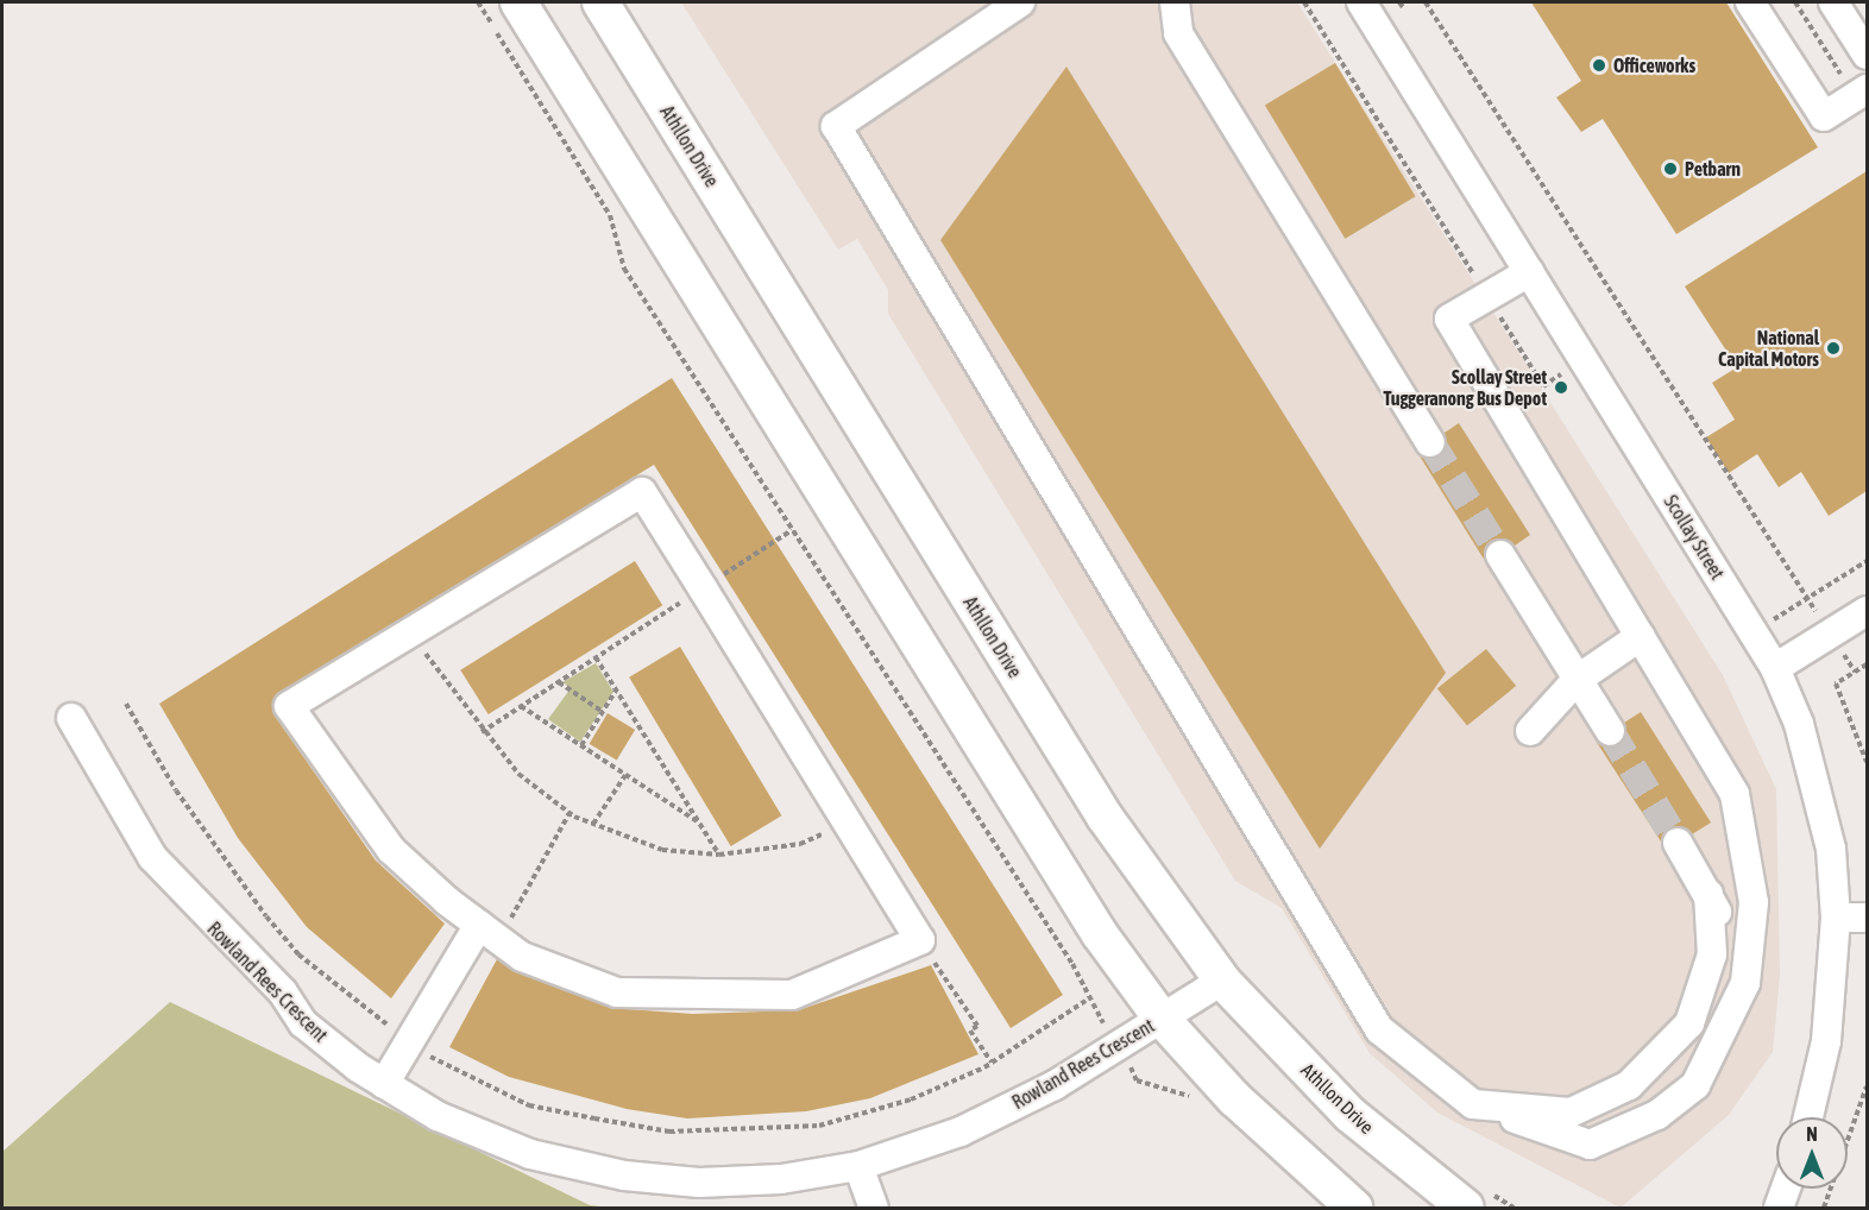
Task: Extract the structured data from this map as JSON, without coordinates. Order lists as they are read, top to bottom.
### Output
{
  "streets": {
    "main road": ["Athllon Drive"],
    "street": ["Scollay Street", "Rowland Rees Crescent"]
  },
  "crossings": [
    ["Athllon Drive", "Rowland Rees Crescent"]
  ],
  "places": [
    "Officeworks",
    "Petbarn",
    "National Capital Motors",
    "Scollay Street Tuggeranong Bus Depot"
  ],
  "north": "top"
}
